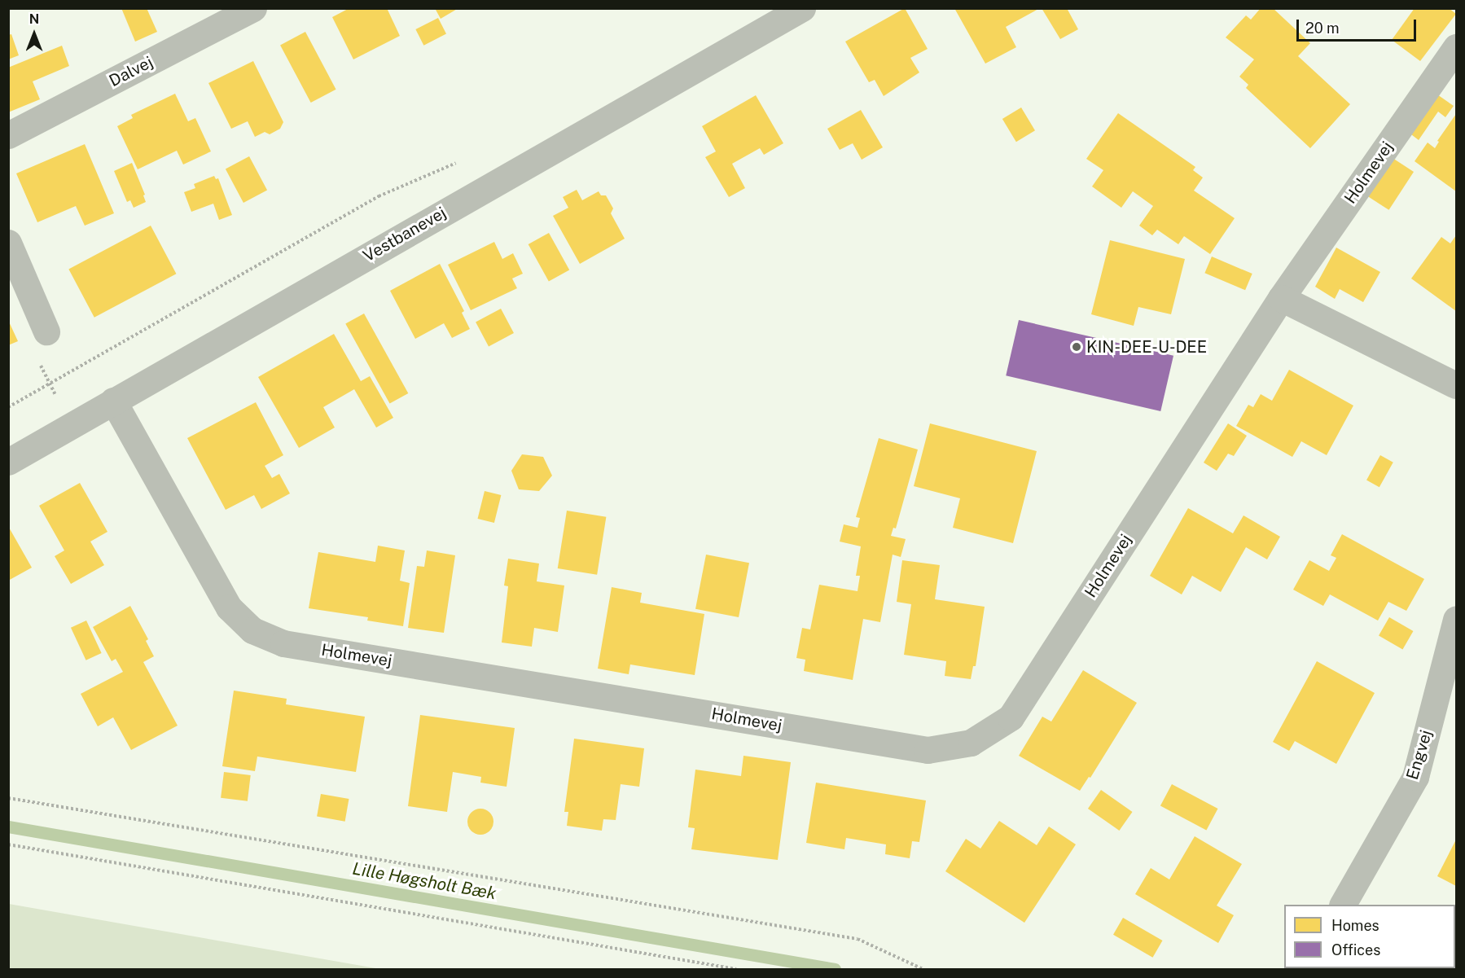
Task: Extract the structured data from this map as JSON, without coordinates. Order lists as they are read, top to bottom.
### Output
{
  "streets": {
    "street": [
      "Dalvej",
      "Holmevej",
      "Vestbanevej",
      "Engvej"
    ]
  },
  "crossings": [
    ["Holmevej", "Vestbanevej"]
  ],
  "water": ["Lille Høgsholt Bæk"],
  "places": ["KIN-DEE-U-DEE"],
  "legend": ["Homes", "Offices"],
  "scale_bar": "20 m",
  "north": "top"
}
